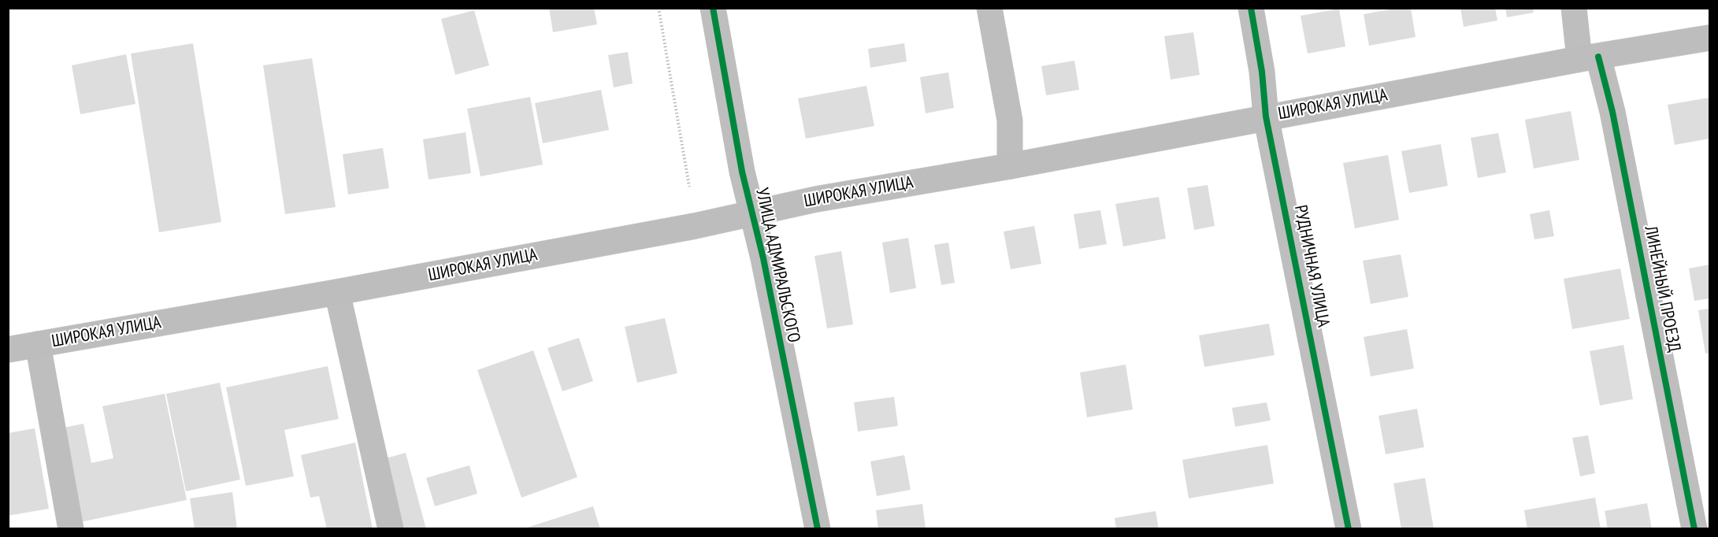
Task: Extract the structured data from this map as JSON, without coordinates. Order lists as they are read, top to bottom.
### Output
{
  "streets": {
    "main road": ["ШИРОКАЯ УЛИЦА"],
    "street": ["УЛИЦА АДМИРАЛЬСКОГО", "РУДНИЧНАЯ УЛИЦА", "ЛИНЕЙНЫЙ ПРОЕЗД"]
  },
  "crossings": [
    ["ШИРОКАЯ УЛИЦА", "УЛИЦА АДМИРАЛЬСКОГО"],
    ["ШИРОКАЯ УЛИЦА", "РУДНИЧНАЯ УЛИЦА"],
    ["ШИРОКАЯ УЛИЦА", "ЛИНЕЙНЫЙ ПРОЕЗД"]
  ]
}
